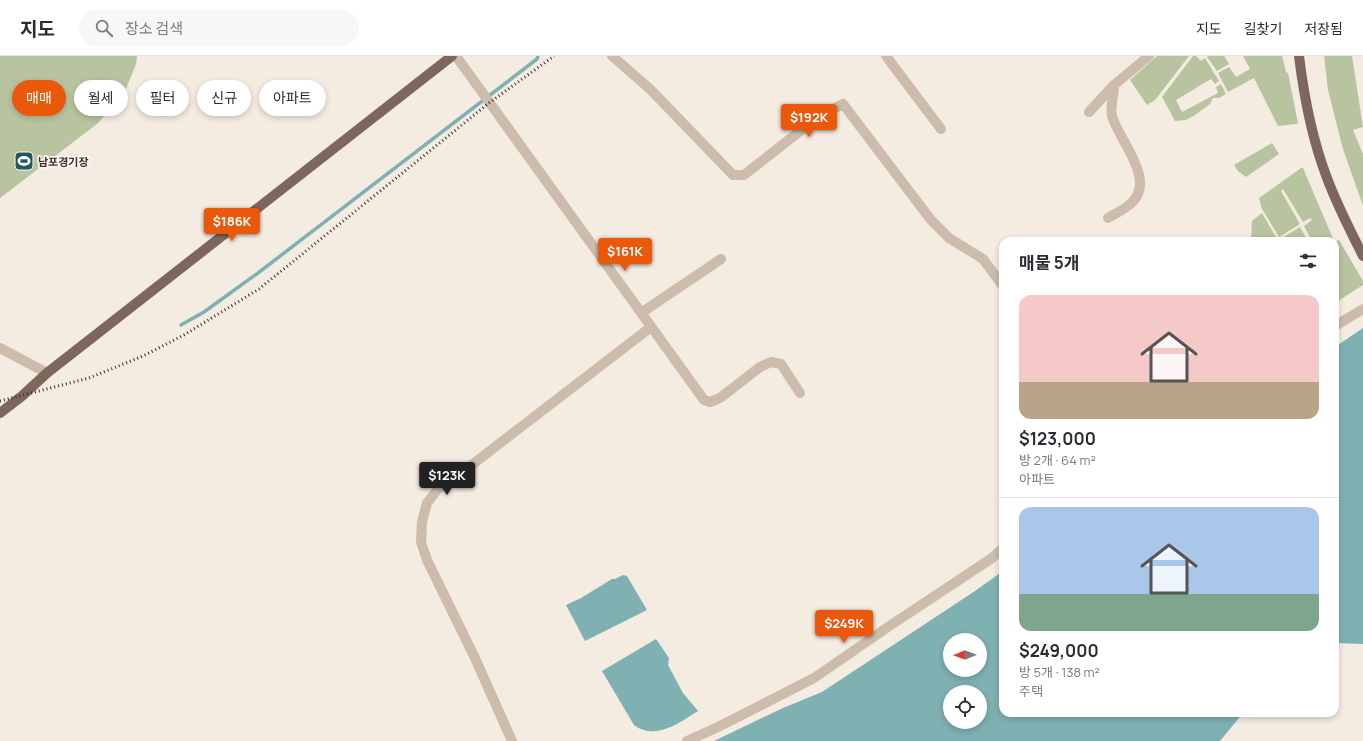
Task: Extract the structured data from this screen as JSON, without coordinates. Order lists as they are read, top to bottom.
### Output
{
  "places": {
    "sports": ["남포경기장"]
  },
  "north": "left",
  "page": {
    "header": "지도",
    "search": "장소 검색",
    "nav": ["지도", "길찾기", "저장됨"],
    "chip": [
      "매매",
      "월세",
      "필터",
      "신규",
      "아파트"
    ],
    "price": [
      "$192K",
      "$186K",
      "$161K",
      "$123K",
      "$249K"
    ],
    "heading": "매물 5개",
    "list": [
      {
        "name": "$123,000",
        "note": "방 2개 · 64 m² · 아파트"
      },
      {
        "name": "$249,000",
        "note": "방 5개 · 138 m² · 주택"
      }
    ]
  }
}
